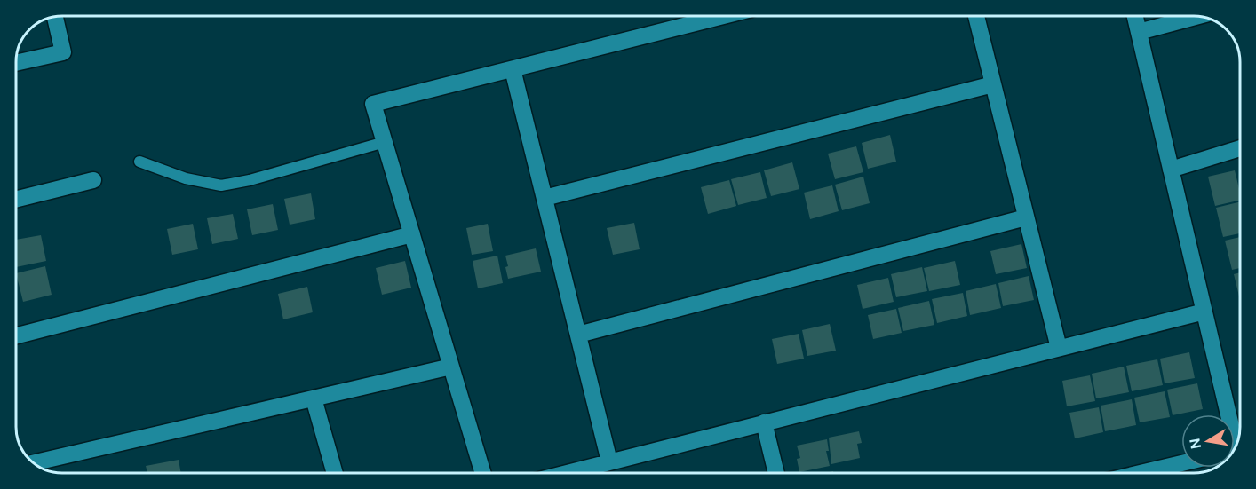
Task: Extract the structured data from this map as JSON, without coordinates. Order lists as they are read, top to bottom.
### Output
{
  "north": "left"
}
